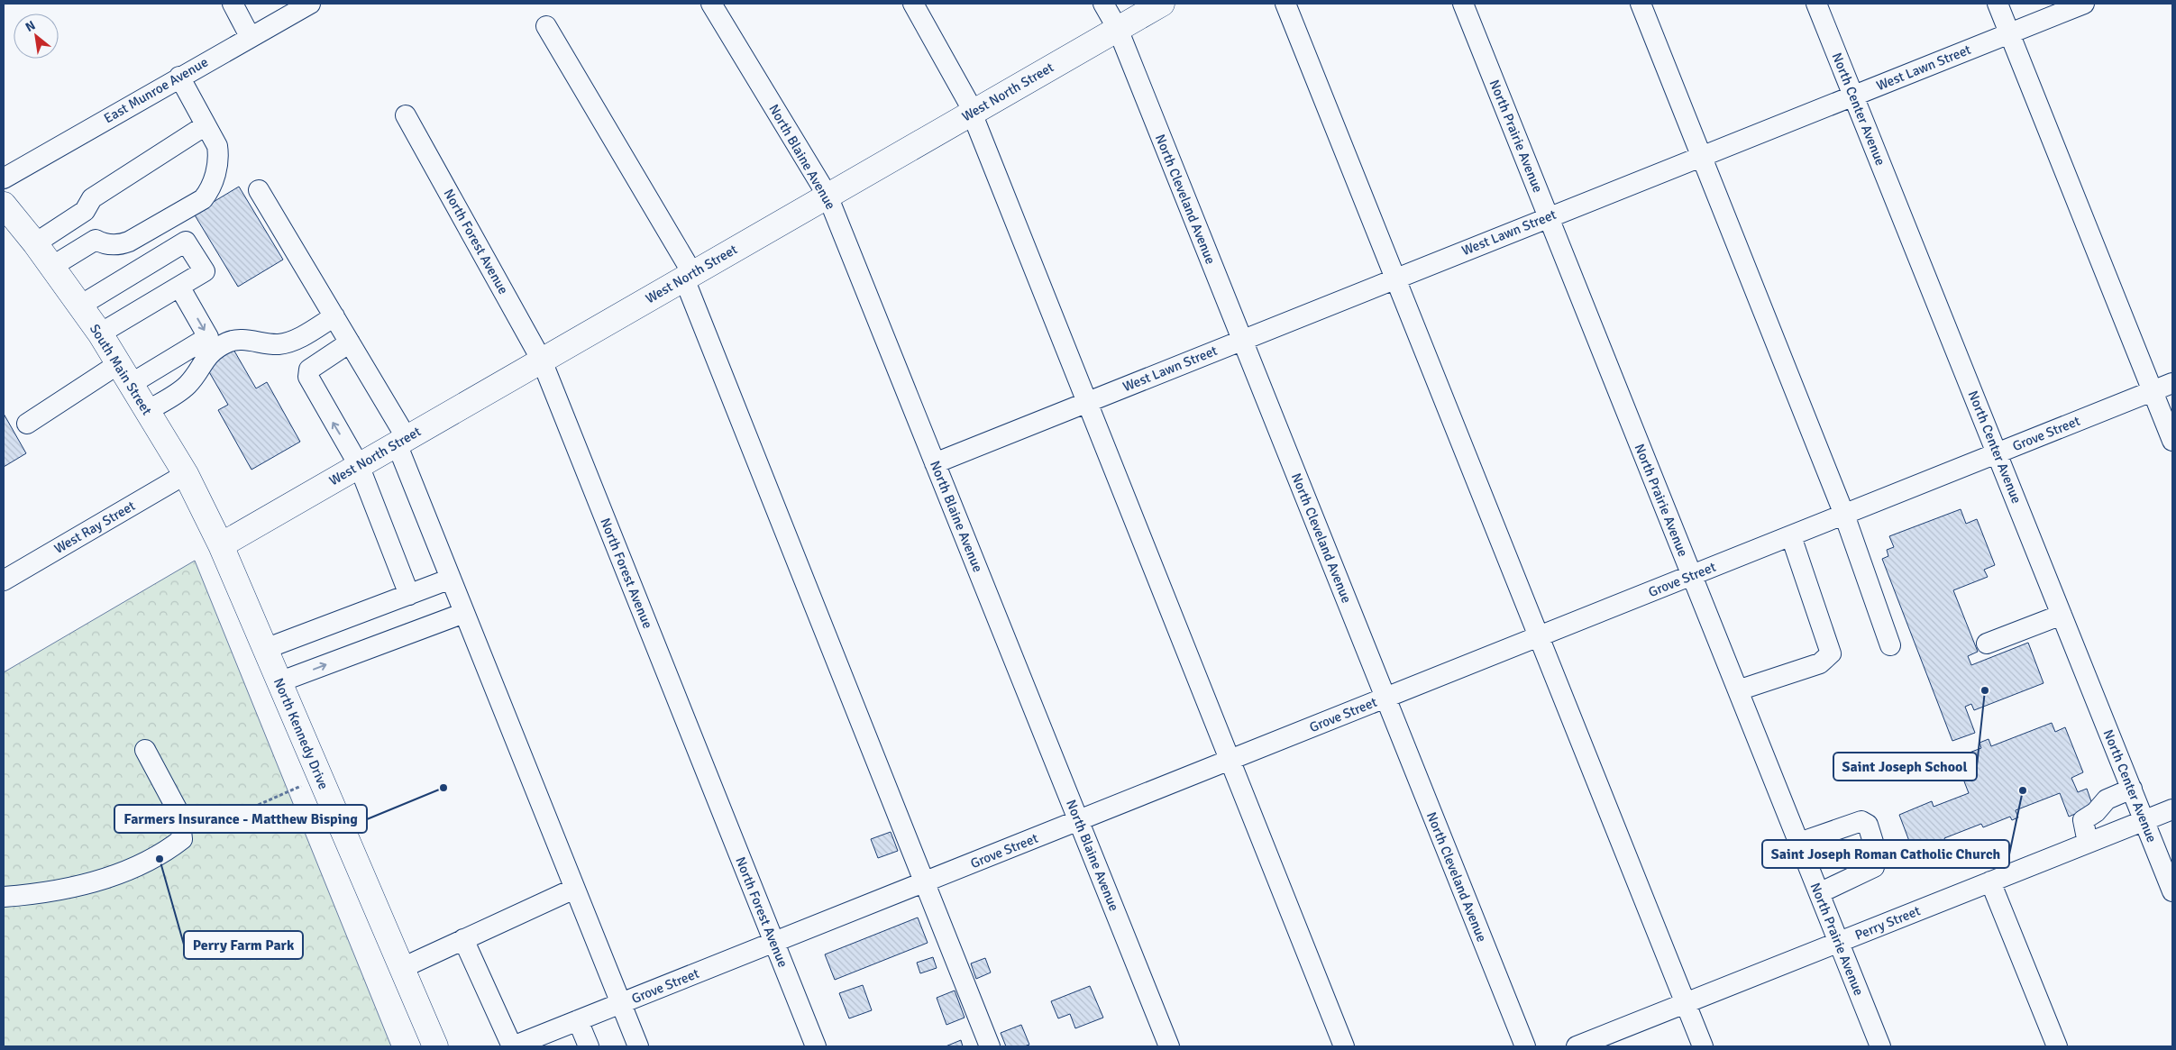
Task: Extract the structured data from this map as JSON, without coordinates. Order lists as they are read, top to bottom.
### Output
{
  "streets": {
    "main road": ["West North Street", "South Main Street", "North Kennedy Drive"],
    "street": [
      "West Lawn Street",
      "East Munroe Avenue",
      "North Center Avenue",
      "North Prairie Avenue",
      "North Blaine Avenue",
      "North Cleveland Avenue",
      "North Forest Avenue",
      "Grove Street",
      "West Ray Street",
      "Perry Street"
    ]
  },
  "crossings": [
    ["West Lawn Street", "North Center Avenue"],
    ["West Lawn Street", "North Prairie Avenue"],
    ["West Lawn Street", "North Blaine Avenue"],
    ["West Lawn Street", "North Cleveland Avenue"],
    ["West North Street", "North Blaine Avenue"],
    ["West North Street", "North Cleveland Avenue"],
    ["West North Street", "North Forest Avenue"],
    ["West North Street", "South Main Street"],
    ["West North Street", "North Kennedy Drive"],
    ["North Center Avenue", "Grove Street"],
    ["North Center Avenue", "Perry Street"],
    ["North Prairie Avenue", "Grove Street"],
    ["North Prairie Avenue", "Perry Street"],
    ["North Blaine Avenue", "Grove Street"],
    ["North Cleveland Avenue", "Grove Street"],
    ["North Forest Avenue", "Grove Street"],
    ["South Main Street", "West Ray Street"],
    ["South Main Street", "North Kennedy Drive"]
  ],
  "places": [
    "Saint Joseph School",
    "Farmers Insurance - Matthew Bisping",
    "Saint Joseph Roman Catholic Church",
    "Perry Farm Park"
  ],
  "north": "top left"
}
